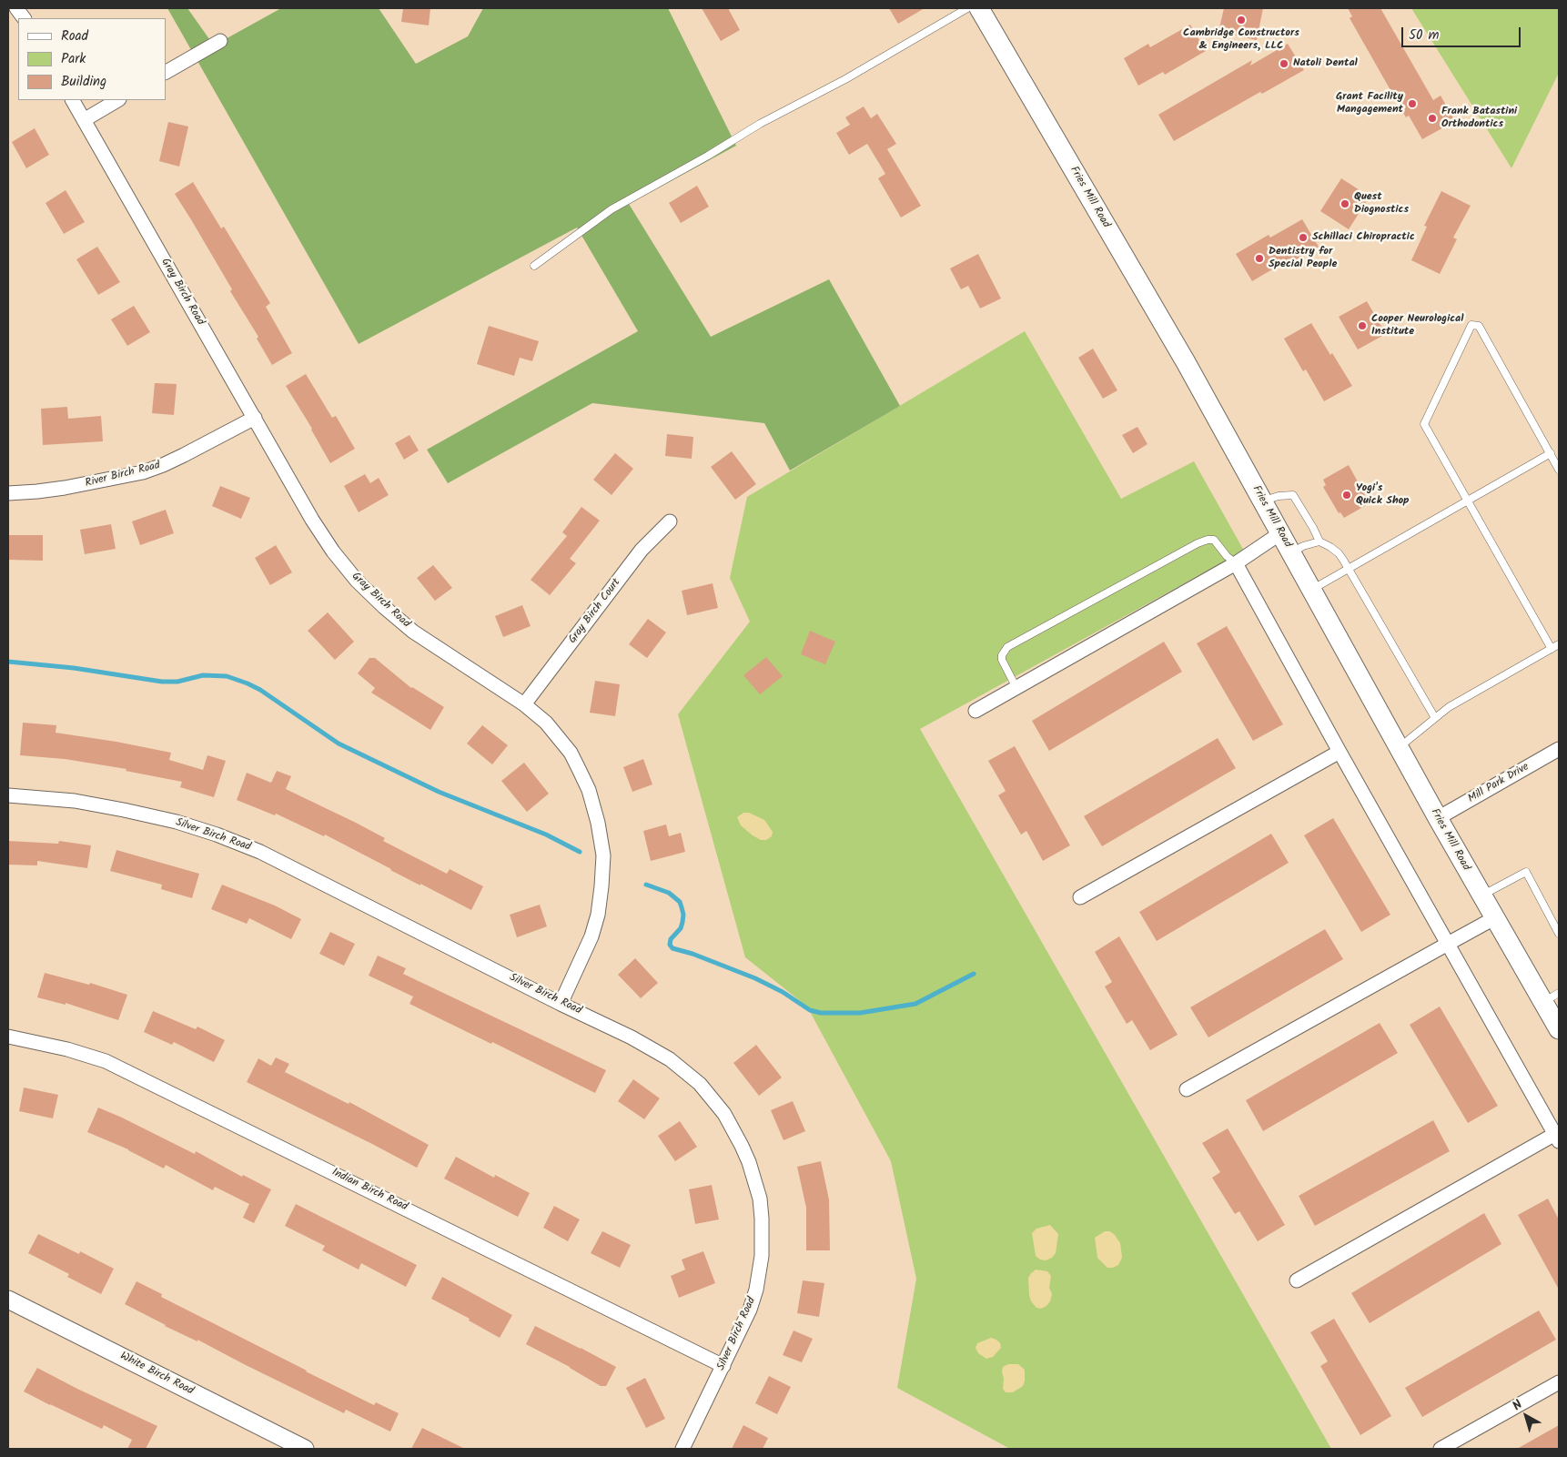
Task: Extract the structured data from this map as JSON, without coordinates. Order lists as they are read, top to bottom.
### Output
{
  "streets": {
    "main road": ["Fries Mill Road"],
    "street": [
      "Gray Birch Road",
      "River Birch Road",
      "Gray Birch Court",
      "Mill Park Drive",
      "Silver Birch Road",
      "Indian Birch Road",
      "White Birch Road"
    ]
  },
  "crossings": [
    ["Fries Mill Road", "Mill Park Drive"],
    ["Gray Birch Road", "River Birch Road"],
    ["Gray Birch Road", "Gray Birch Court"],
    ["Gray Birch Road", "Silver Birch Road"],
    ["Silver Birch Road", "Indian Birch Road"]
  ],
  "places": [
    "Cambridge Constructors & Engineers, LLC",
    "Natoli Dental",
    "Grant Facility Mangagement",
    "Frank Batastini Orthodontics",
    "Quest Diognostics",
    "Schillaci Chiropractic",
    "Dentistry for Special People",
    "Cooper Neurological Institute",
    "Yogi's Quick Shop"
  ],
  "legend": ["Road", "Park", "Building"],
  "scale_bar": "50 m",
  "north": "top left"
}
